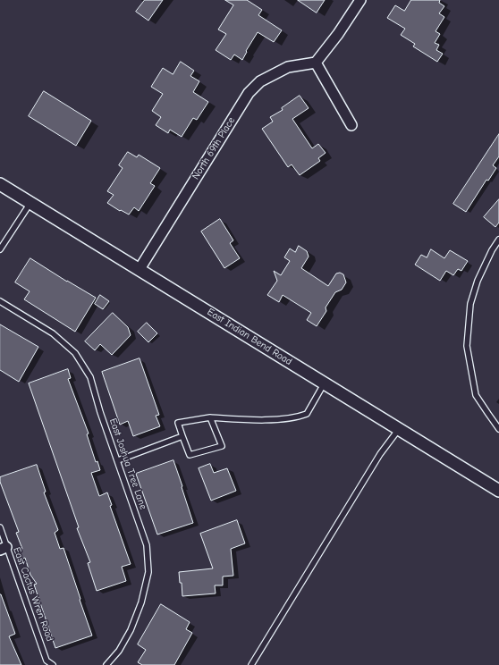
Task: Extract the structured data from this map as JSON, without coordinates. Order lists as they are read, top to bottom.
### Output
{
  "streets": {
    "street": ["North 69th Place", "East Indian Bend Road"],
    "lane": ["East Joshua Tree Lane", "East Cactus Wren Road"]
  },
  "crossings": [
    ["North 69th Place", "East Indian Bend Road"]
  ]
}
